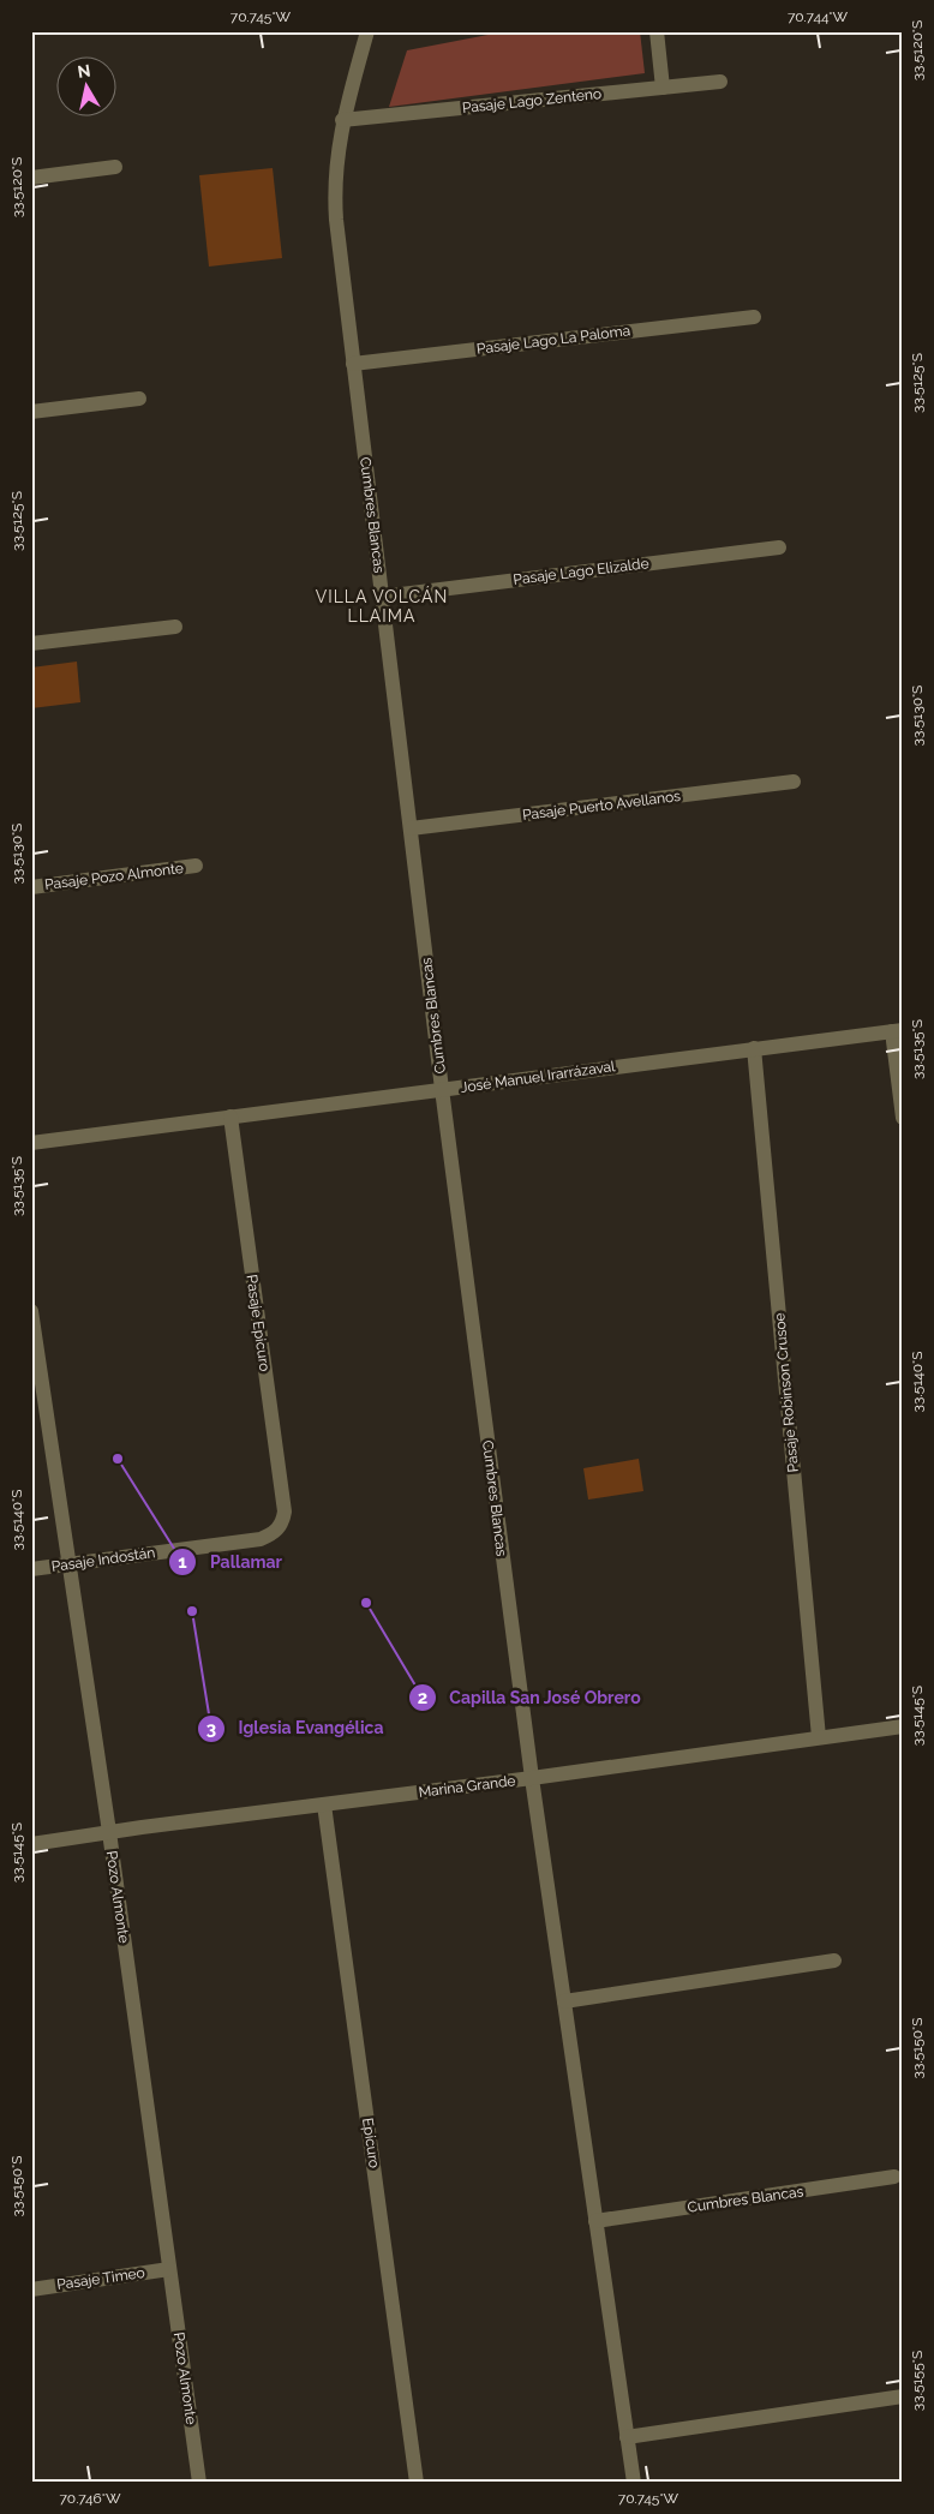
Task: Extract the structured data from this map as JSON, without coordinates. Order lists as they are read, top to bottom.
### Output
{
  "streets": {
    "street": [
      "Pasaje Lago Zenteno",
      "Pasaje Lago La Paloma",
      "Cumbres Blancas",
      "Pasaje Lago Elizalde",
      "Pasaje Puerto Avellanos",
      "Pasaje Pozo Almonte",
      "José Manuel Irarrázaval",
      "Pasaje Epicuro",
      "Pasaje Robinson Crusoe",
      "Pasaje Indostán",
      "Marina Grande",
      "Pozo Almonte",
      "Epicuro",
      "Pasaje Timeo"
    ]
  },
  "crossings": [
    ["Pasaje Lago Zenteno", "Cumbres Blancas"],
    ["Pasaje Lago La Paloma", "Cumbres Blancas"],
    ["Cumbres Blancas", "Pasaje Lago Elizalde"],
    ["Cumbres Blancas", "Pasaje Puerto Avellanos"],
    ["Cumbres Blancas", "José Manuel Irarrázaval"],
    ["Cumbres Blancas", "Marina Grande"],
    ["José Manuel Irarrázaval", "Pasaje Epicuro"],
    ["José Manuel Irarrázaval", "Pasaje Robinson Crusoe"],
    ["Pasaje Epicuro", "Pasaje Indostán"],
    ["Pasaje Robinson Crusoe", "Marina Grande"],
    ["Pasaje Indostán", "Pozo Almonte"],
    ["Marina Grande", "Pozo Almonte"],
    ["Marina Grande", "Epicuro"],
    ["Pozo Almonte", "Pasaje Timeo"]
  ],
  "districts": ["VILLA VOLCÁN LLAIMA"],
  "places": ["Pallamar", "Capilla San José Obrero", "Iglesia Evangélica"],
  "north": "top",
  "coordinates": [
    "70.745°W",
    "70.744°W",
    "33.5120°S",
    "33.5125°S",
    "33.5130°S",
    "33.5135°S",
    "33.5140°S",
    "33.5145°S",
    "33.5150°S",
    "33.5155°S",
    "70.746°W"
  ]
}
